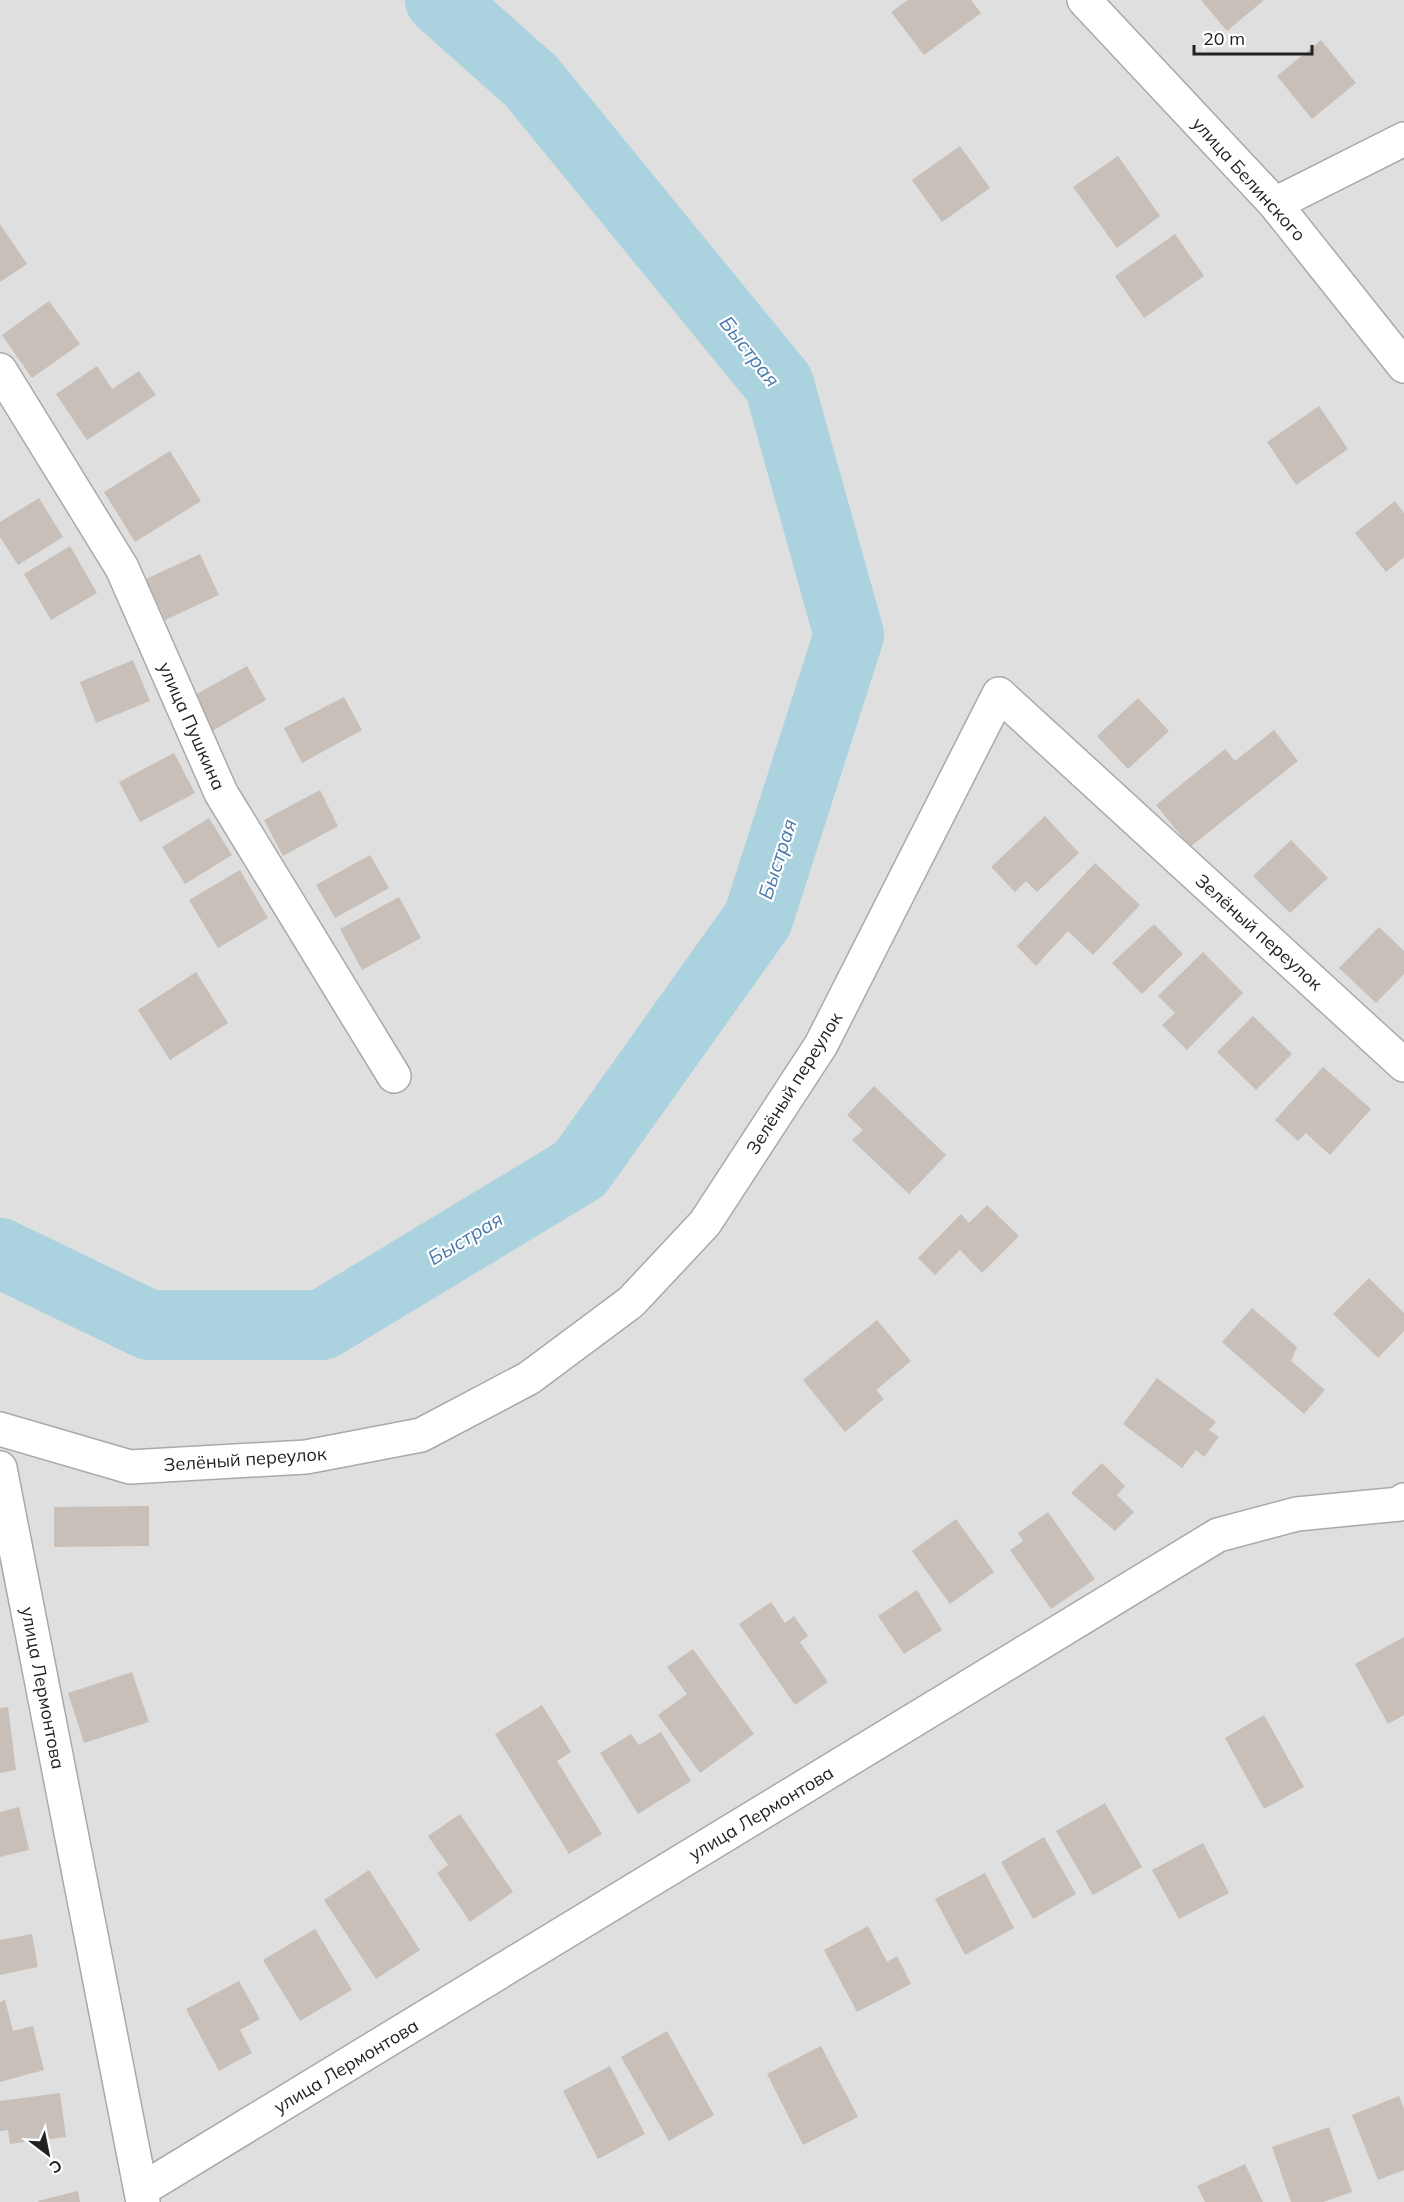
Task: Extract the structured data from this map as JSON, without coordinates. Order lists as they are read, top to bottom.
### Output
{
  "streets": {
    "street": [
      "улица Белинского",
      "улица Пушкина",
      "Зелёный переулок",
      "улица Лермонтова"
    ]
  },
  "water": ["Быстрая"],
  "scale_bar": "20 m",
  "north": "bottom right"
}
